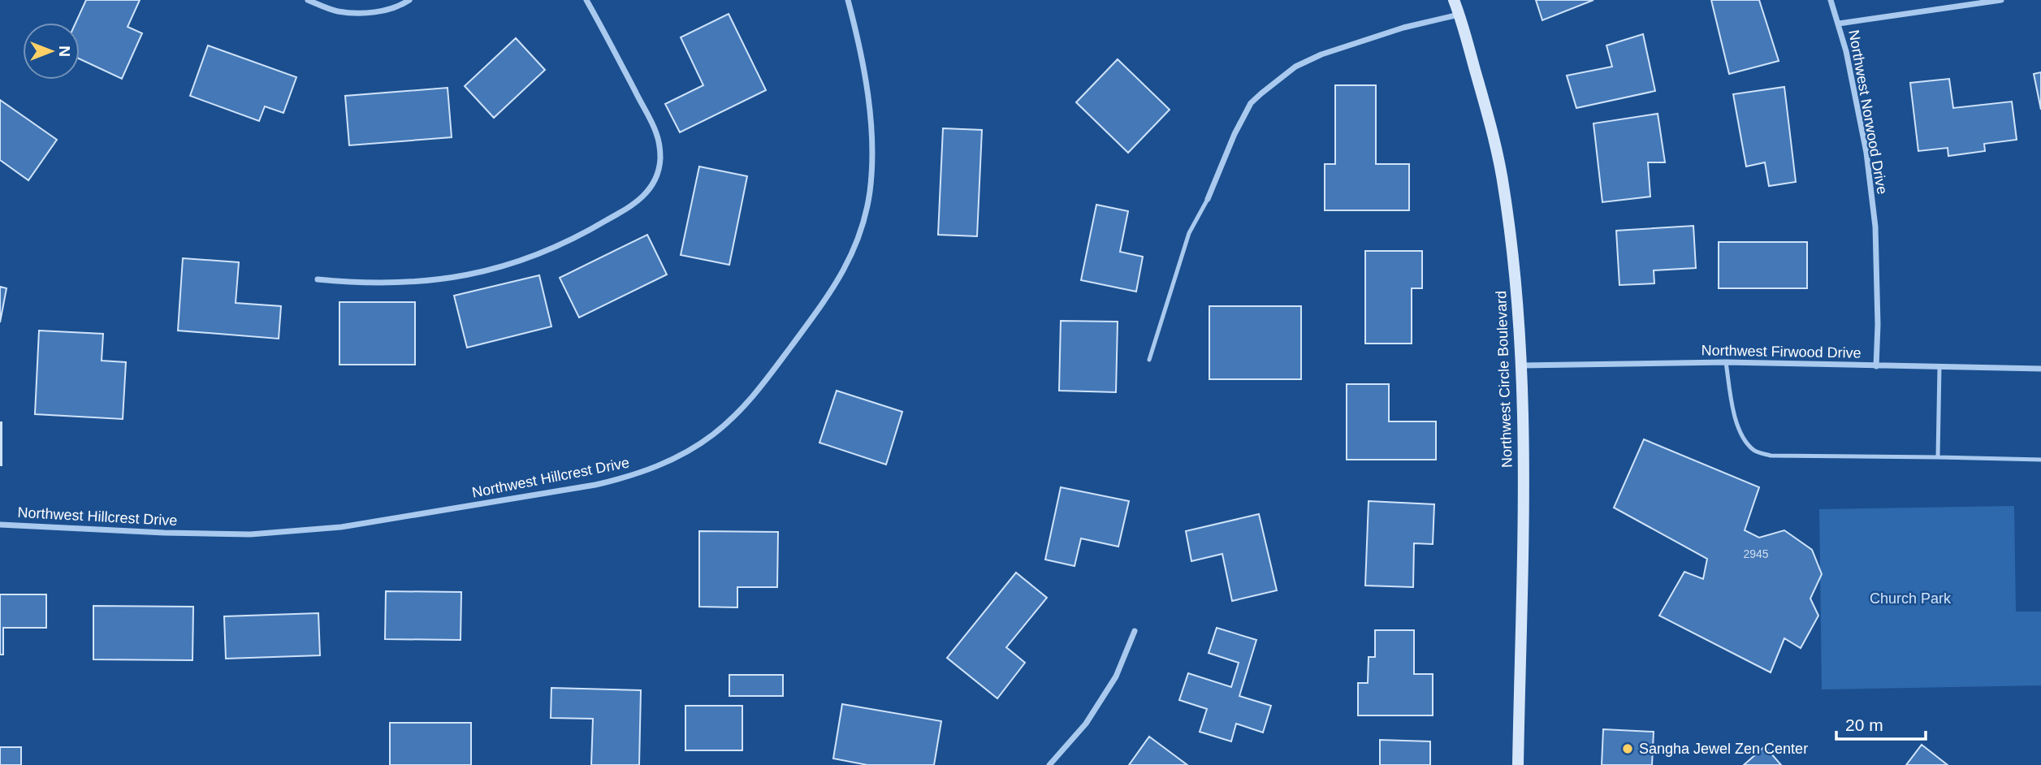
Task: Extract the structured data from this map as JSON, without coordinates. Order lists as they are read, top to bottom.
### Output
{
  "streets": {
    "main road": ["Northwest Circle Boulevard"],
    "street": ["Northwest Norwood Drive", "Northwest Firwood Drive", "Northwest Hillcrest Drive"]
  },
  "crossings": [
    ["Northwest Norwood Drive", "Northwest Firwood Drive"],
    ["Northwest Firwood Drive", "Northwest Circle Boulevard"]
  ],
  "parks": ["Church Park"],
  "places": ["Sangha Jewel Zen Center"],
  "house_numbers": ["2945"],
  "scale_bar": "20 m",
  "north": "right"
}
